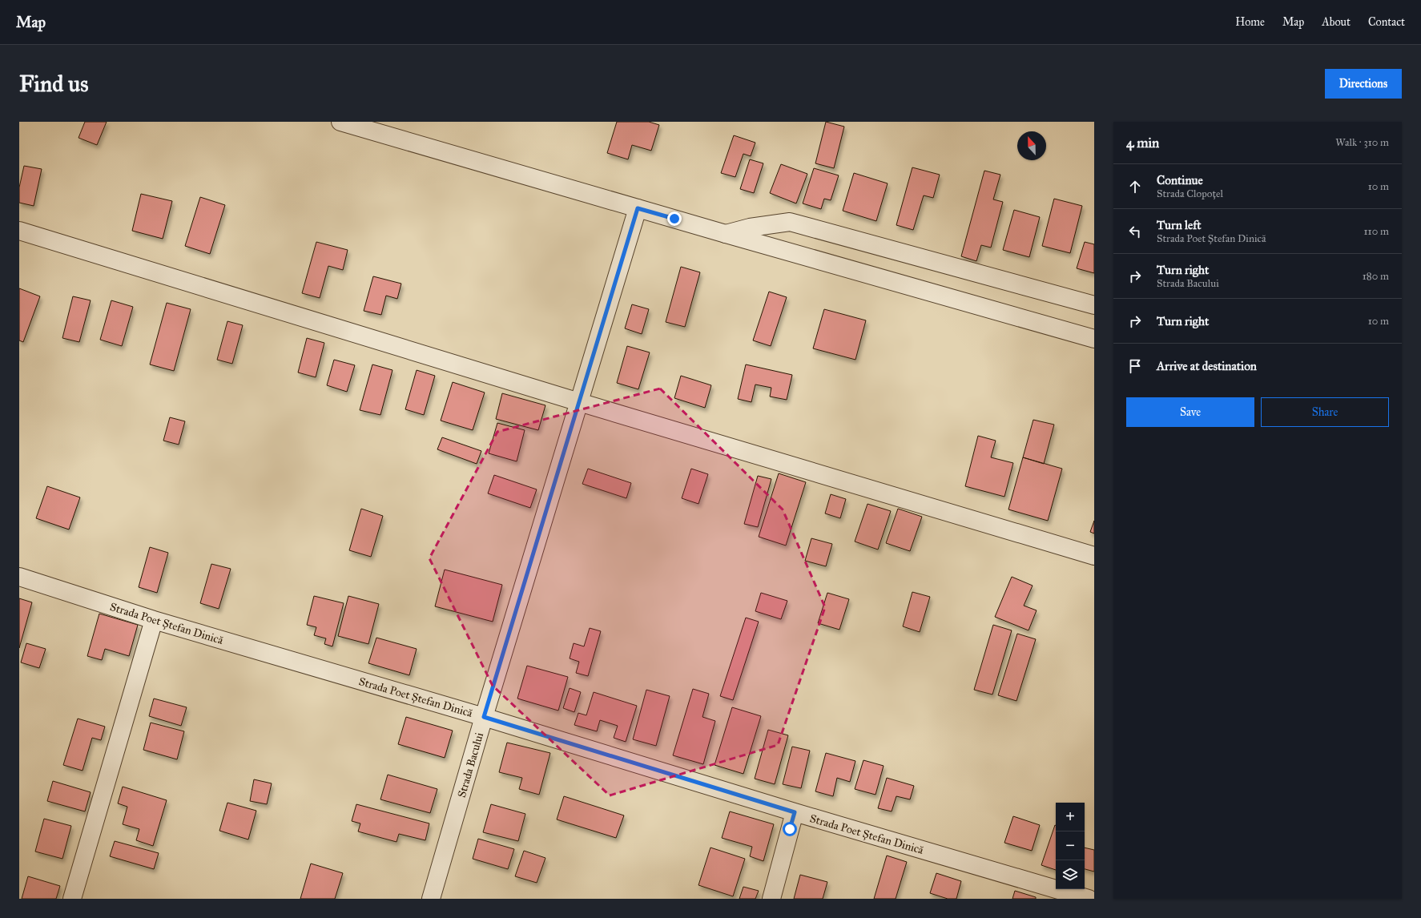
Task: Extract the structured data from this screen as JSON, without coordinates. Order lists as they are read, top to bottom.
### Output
{
  "streets": {
    "street": ["Strada Poet Ștefan Dinică", "Strada Bacului"]
  },
  "crossings": [
    ["Strada Poet Ștefan Dinică", "Strada Bacului"]
  ],
  "north": "top",
  "page": {
    "header": "Map",
    "nav": [
      "Home",
      "Map",
      "About",
      "Contact"
    ],
    "buttons": [
      "Directions",
      ["Save", "Share"]
    ],
    "title": "Find us",
    "heading": ["4 min", "Walk · 310 m"],
    "list": [
      ["Continue", "Strada Clopoțel", "10 m"],
      ["Turn left", "Strada Poet Ștefan Dinică", "110 m"],
      ["Turn right", "Strada Bacului", "180 m"],
      ["Turn right", "10 m"],
      "Arrive at destination"
    ],
    "map_buttons": ["+", "−"]
  }
}
